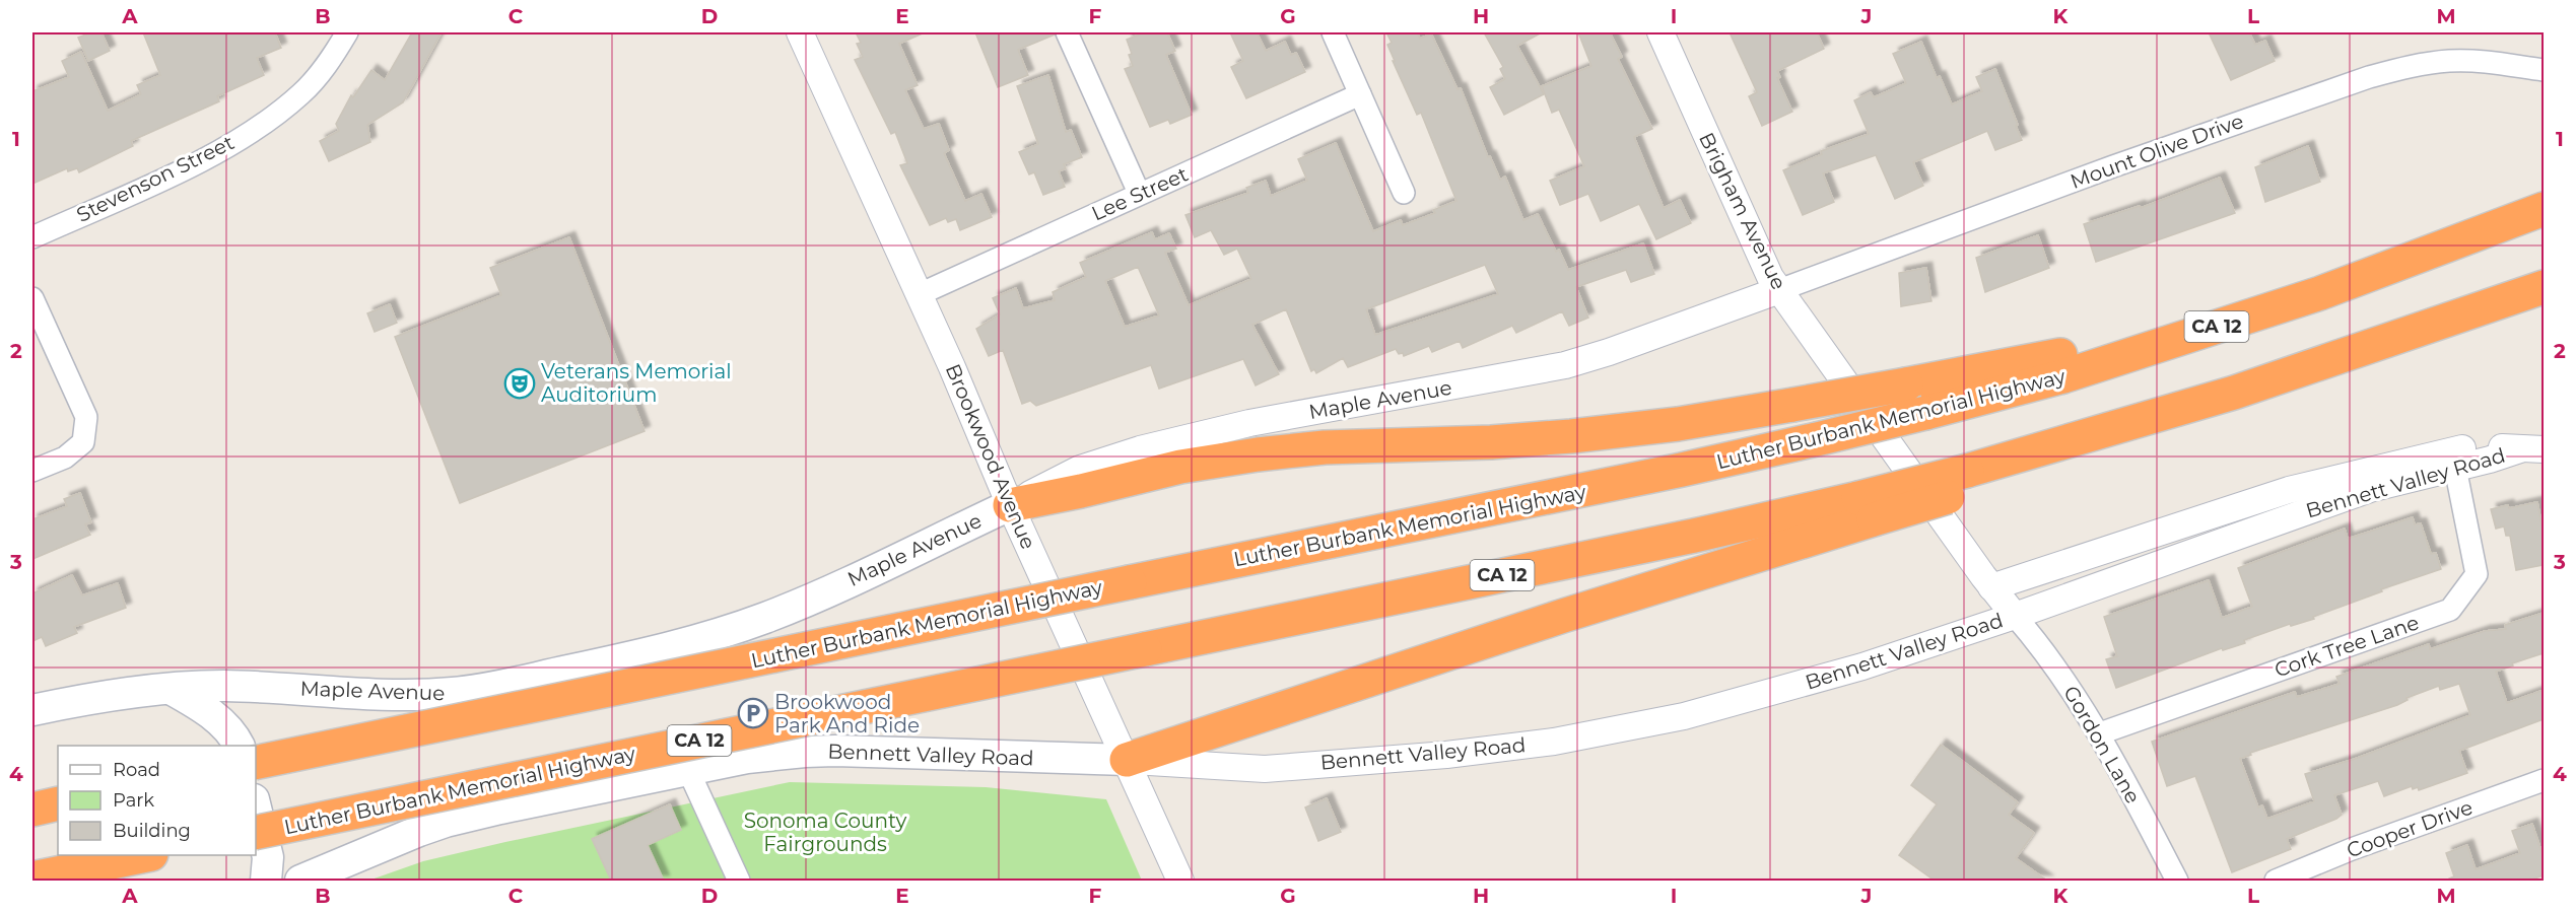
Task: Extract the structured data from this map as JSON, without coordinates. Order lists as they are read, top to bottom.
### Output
{
  "streets": {
    "highway": ["CA 12", "Luther Burbank Memorial Highway"],
    "main road": ["Maple Avenue", "Bennett Valley Road"],
    "street": [
      "Mount Olive Drive",
      "Stevenson Street",
      "Lee Street",
      "Brigham Avenue",
      "Brookwood Avenue",
      "Cork Tree Lane",
      "Gordon Lane",
      "Cooper Drive"
    ]
  },
  "crossings": [
    ["Mount Olive Drive", "Brigham Avenue"],
    ["Mount Olive Drive", "Maple Avenue"],
    ["Lee Street", "Brookwood Avenue"],
    ["Brigham Avenue", "Maple Avenue"],
    ["Brigham Avenue", "Bennett Valley Road"],
    ["Brigham Avenue", "Gordon Lane"],
    ["Maple Avenue", "Brookwood Avenue"],
    ["Brookwood Avenue", "Bennett Valley Road"],
    ["Bennett Valley Road", "Cork Tree Lane"],
    ["Bennett Valley Road", "Gordon Lane"],
    ["Cork Tree Lane", "Gordon Lane"]
  ],
  "parks": ["Sonoma County Fairgrounds"],
  "places": {
    "theatre": ["Veterans Memorial Auditorium"],
    "parking": ["Brookwood Park And Ride"]
  },
  "legend": ["Road", "Park", "Building"],
  "grid": {
    "columns": [
      "A",
      "B",
      "C",
      "D",
      "E",
      "F",
      "G",
      "H",
      "I",
      "J",
      "K",
      "L",
      "M"
    ],
    "rows": [
      "1",
      "2",
      "3",
      "4"
    ]
  }
}
